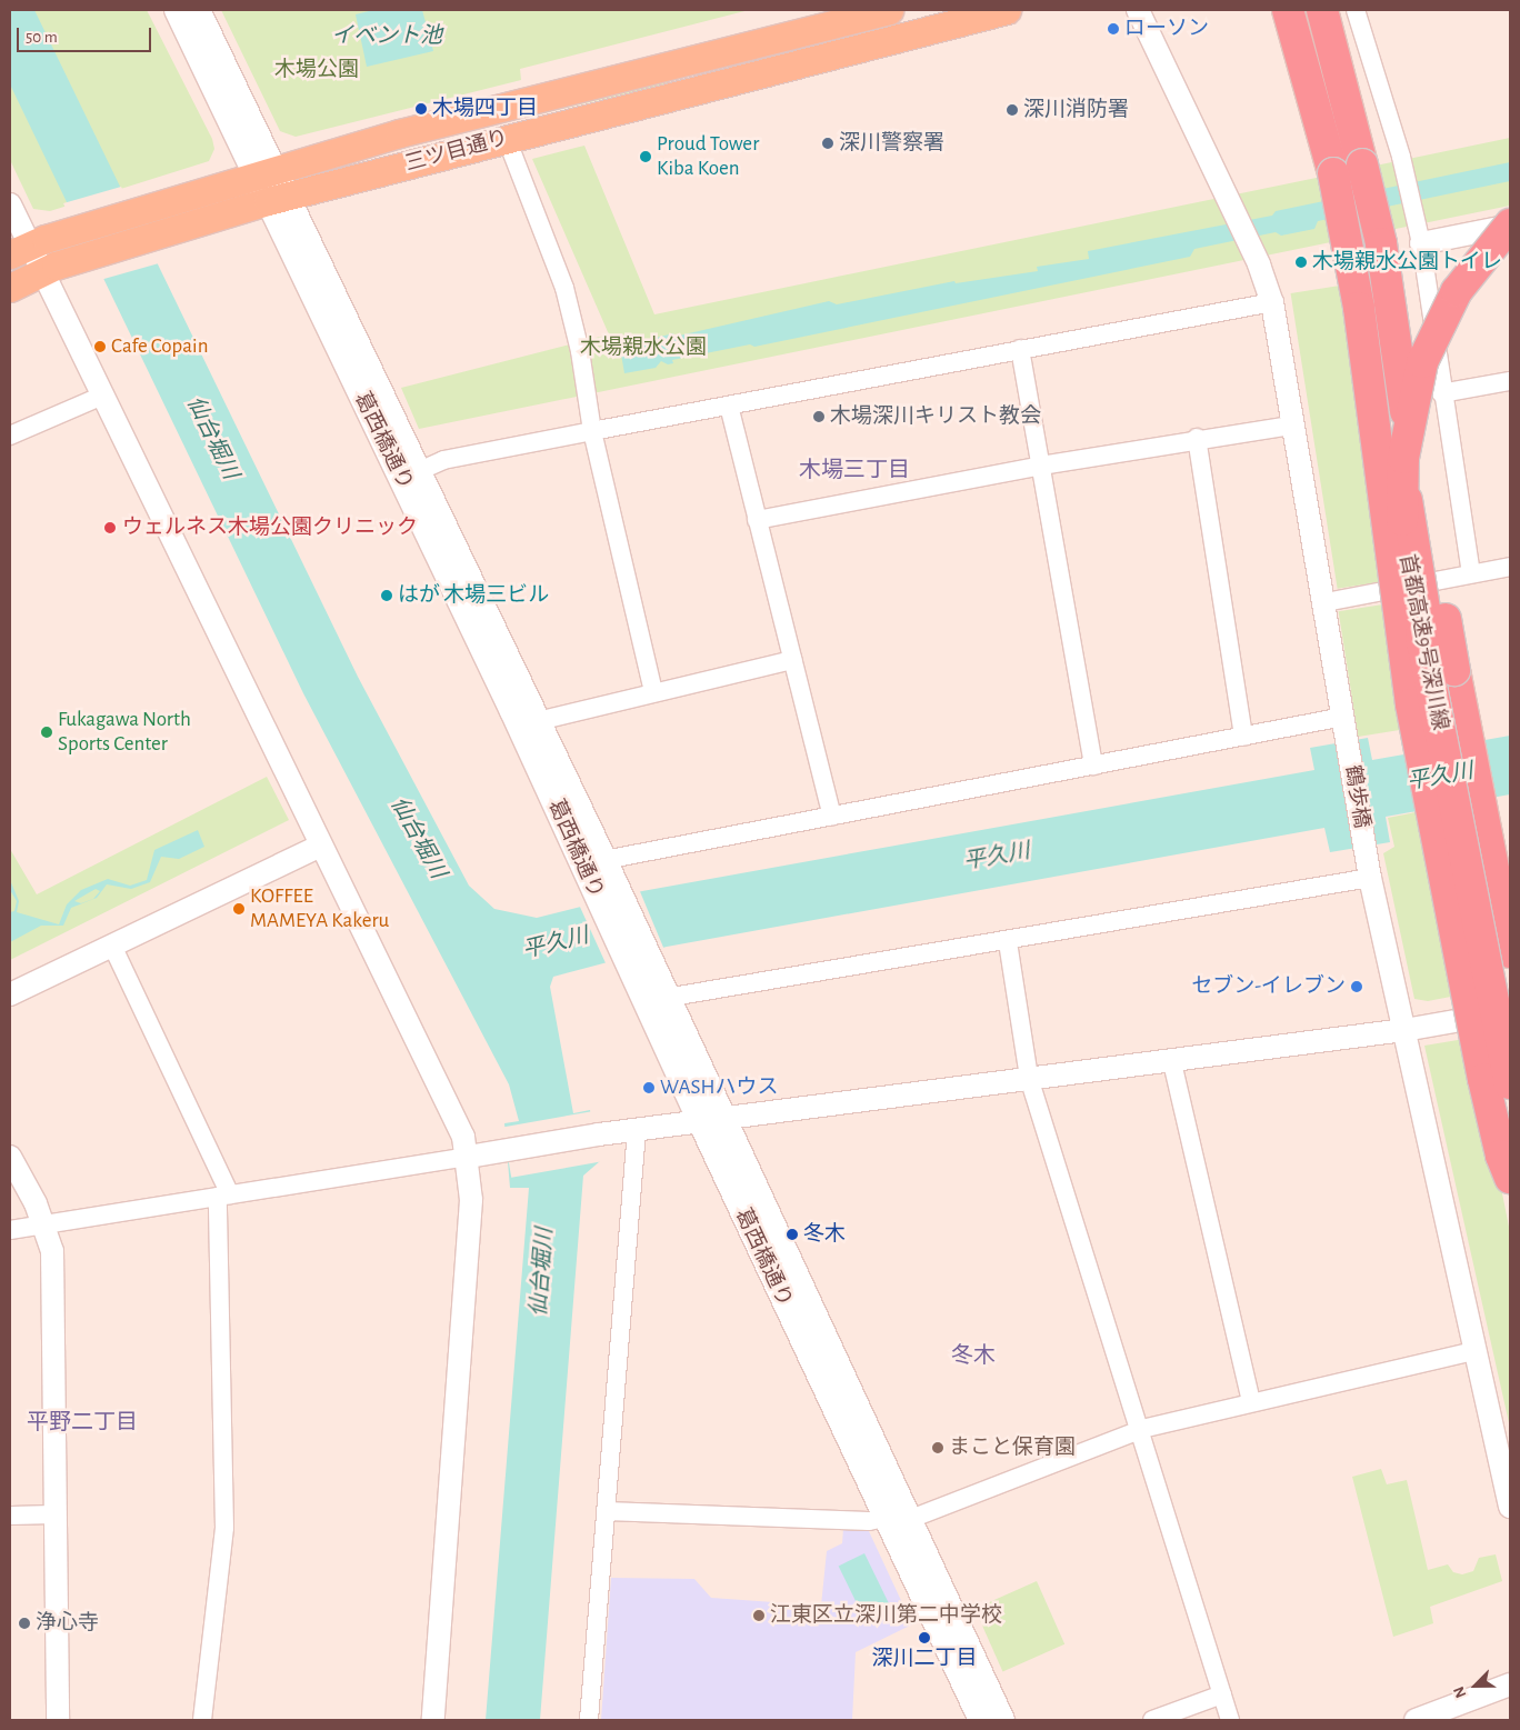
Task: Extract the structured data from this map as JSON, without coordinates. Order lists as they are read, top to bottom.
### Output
{
  "streets": {
    "highway": ["首都高速9号深川線"],
    "main road": ["三ツ目通り", "葛西橋通り"],
    "street": ["鶴歩橋"]
  },
  "crossings": [
    ["三ツ目通り", "葛西橋通り"]
  ],
  "districts": ["木場三丁目", "冬木", "平野二丁目"],
  "water": ["イベント池", "仙台堀川", "平久川"],
  "parks": ["木場公園", "木場親水公園"],
  "places": [
    "ローソン",
    "木場四丁目",
    "深川消防署",
    "深川警察署",
    "Proud Tower Kiba Koen",
    "木場親水公園トイレ",
    "Cafe Copain",
    "木場深川キリスト教会",
    "ウェルネス木場公園クリニック",
    "はが 木場三ビル",
    "Fukagawa North Sports Center",
    "KOFFEE MAMEYA Kakeru",
    "セブン-イレブン",
    "WASHハウス",
    "冬木",
    "まこと保育園",
    "江東区立深川第二中学校",
    "浄心寺",
    "深川二丁目"
  ],
  "scale_bar": "50 m",
  "north": "bottom left"
}
